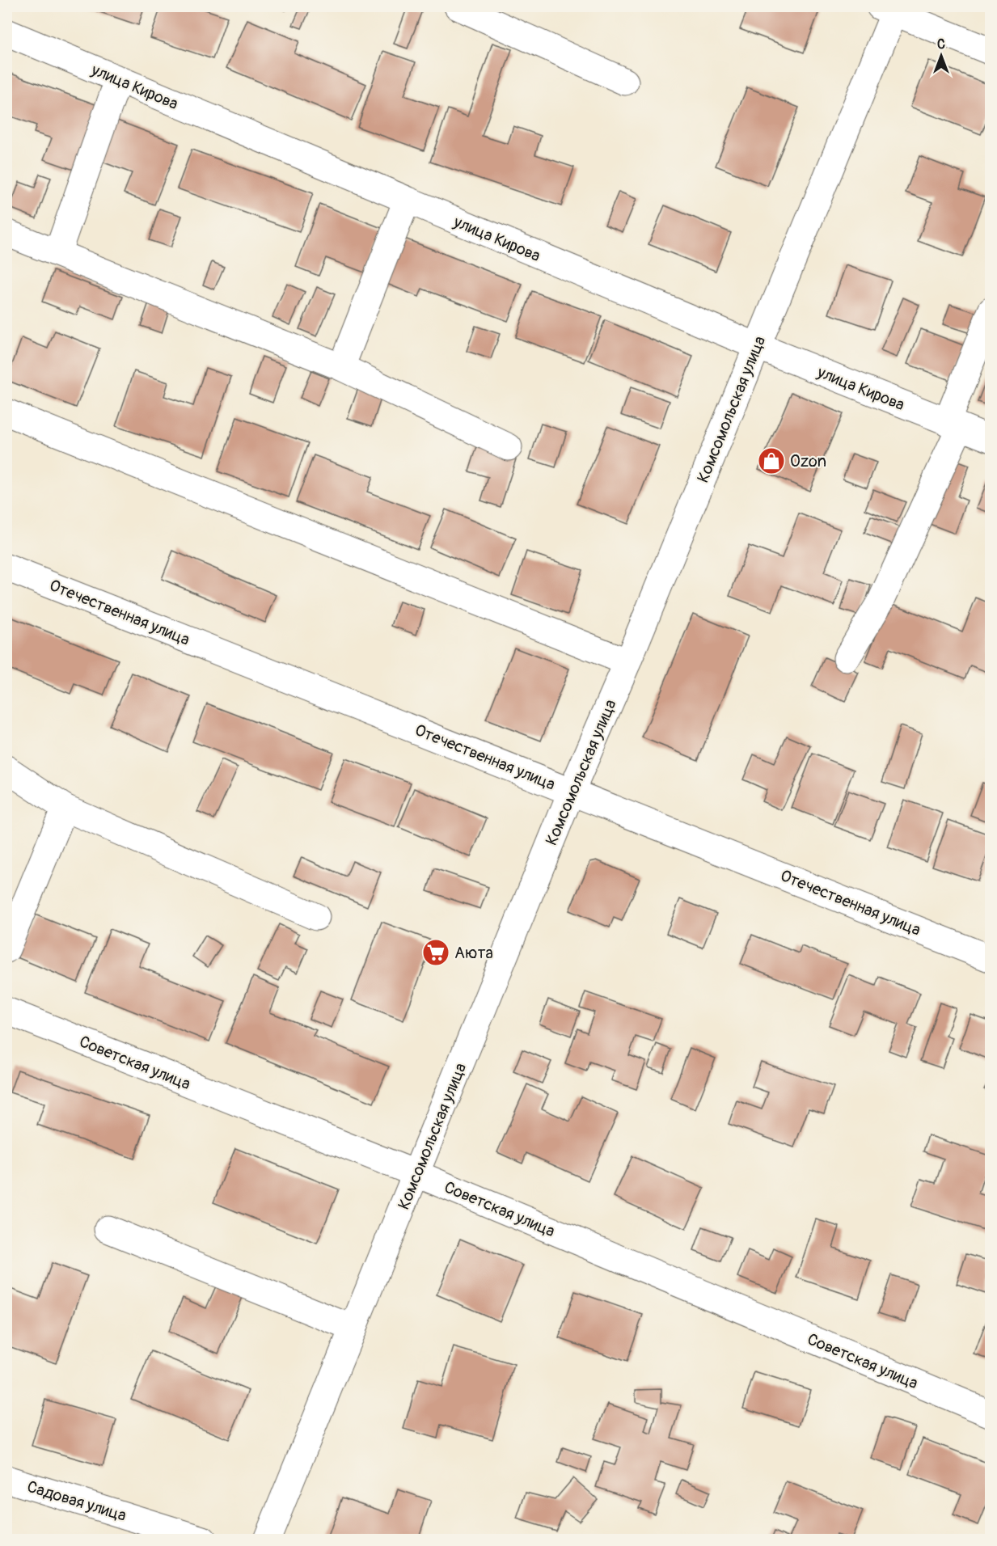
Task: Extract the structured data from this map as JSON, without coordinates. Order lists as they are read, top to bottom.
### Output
{
  "streets": {
    "street": [
      "улица Кирова",
      "Комсомольская улица",
      "Отечественная улица",
      "Советская улица",
      "Садовая улица"
    ]
  },
  "crossings": [
    ["улица Кирова", "Комсомольская улица"],
    ["Комсомольская улица", "Отечественная улица"],
    ["Комсомольская улица", "Советская улица"]
  ],
  "places": {
    "shop": ["Ozon"],
    "supermarket": ["Аюта"]
  },
  "north": "top"
}
